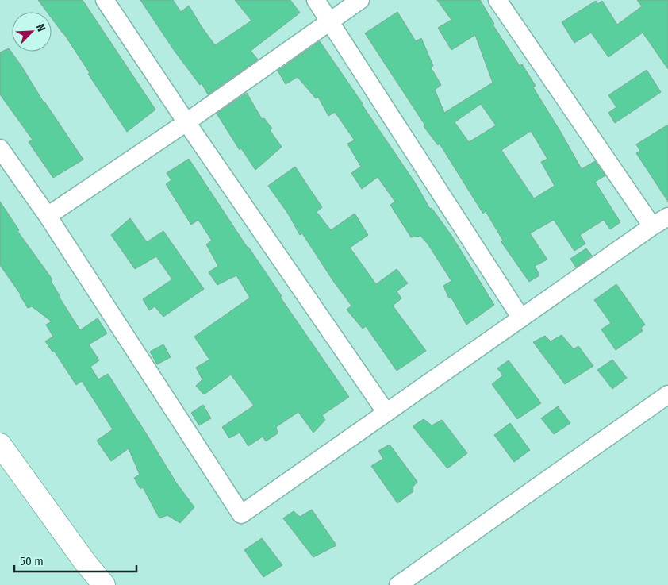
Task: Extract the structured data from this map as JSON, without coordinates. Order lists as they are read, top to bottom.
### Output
{
  "scale_bar": "50 m",
  "north": "top right"
}
